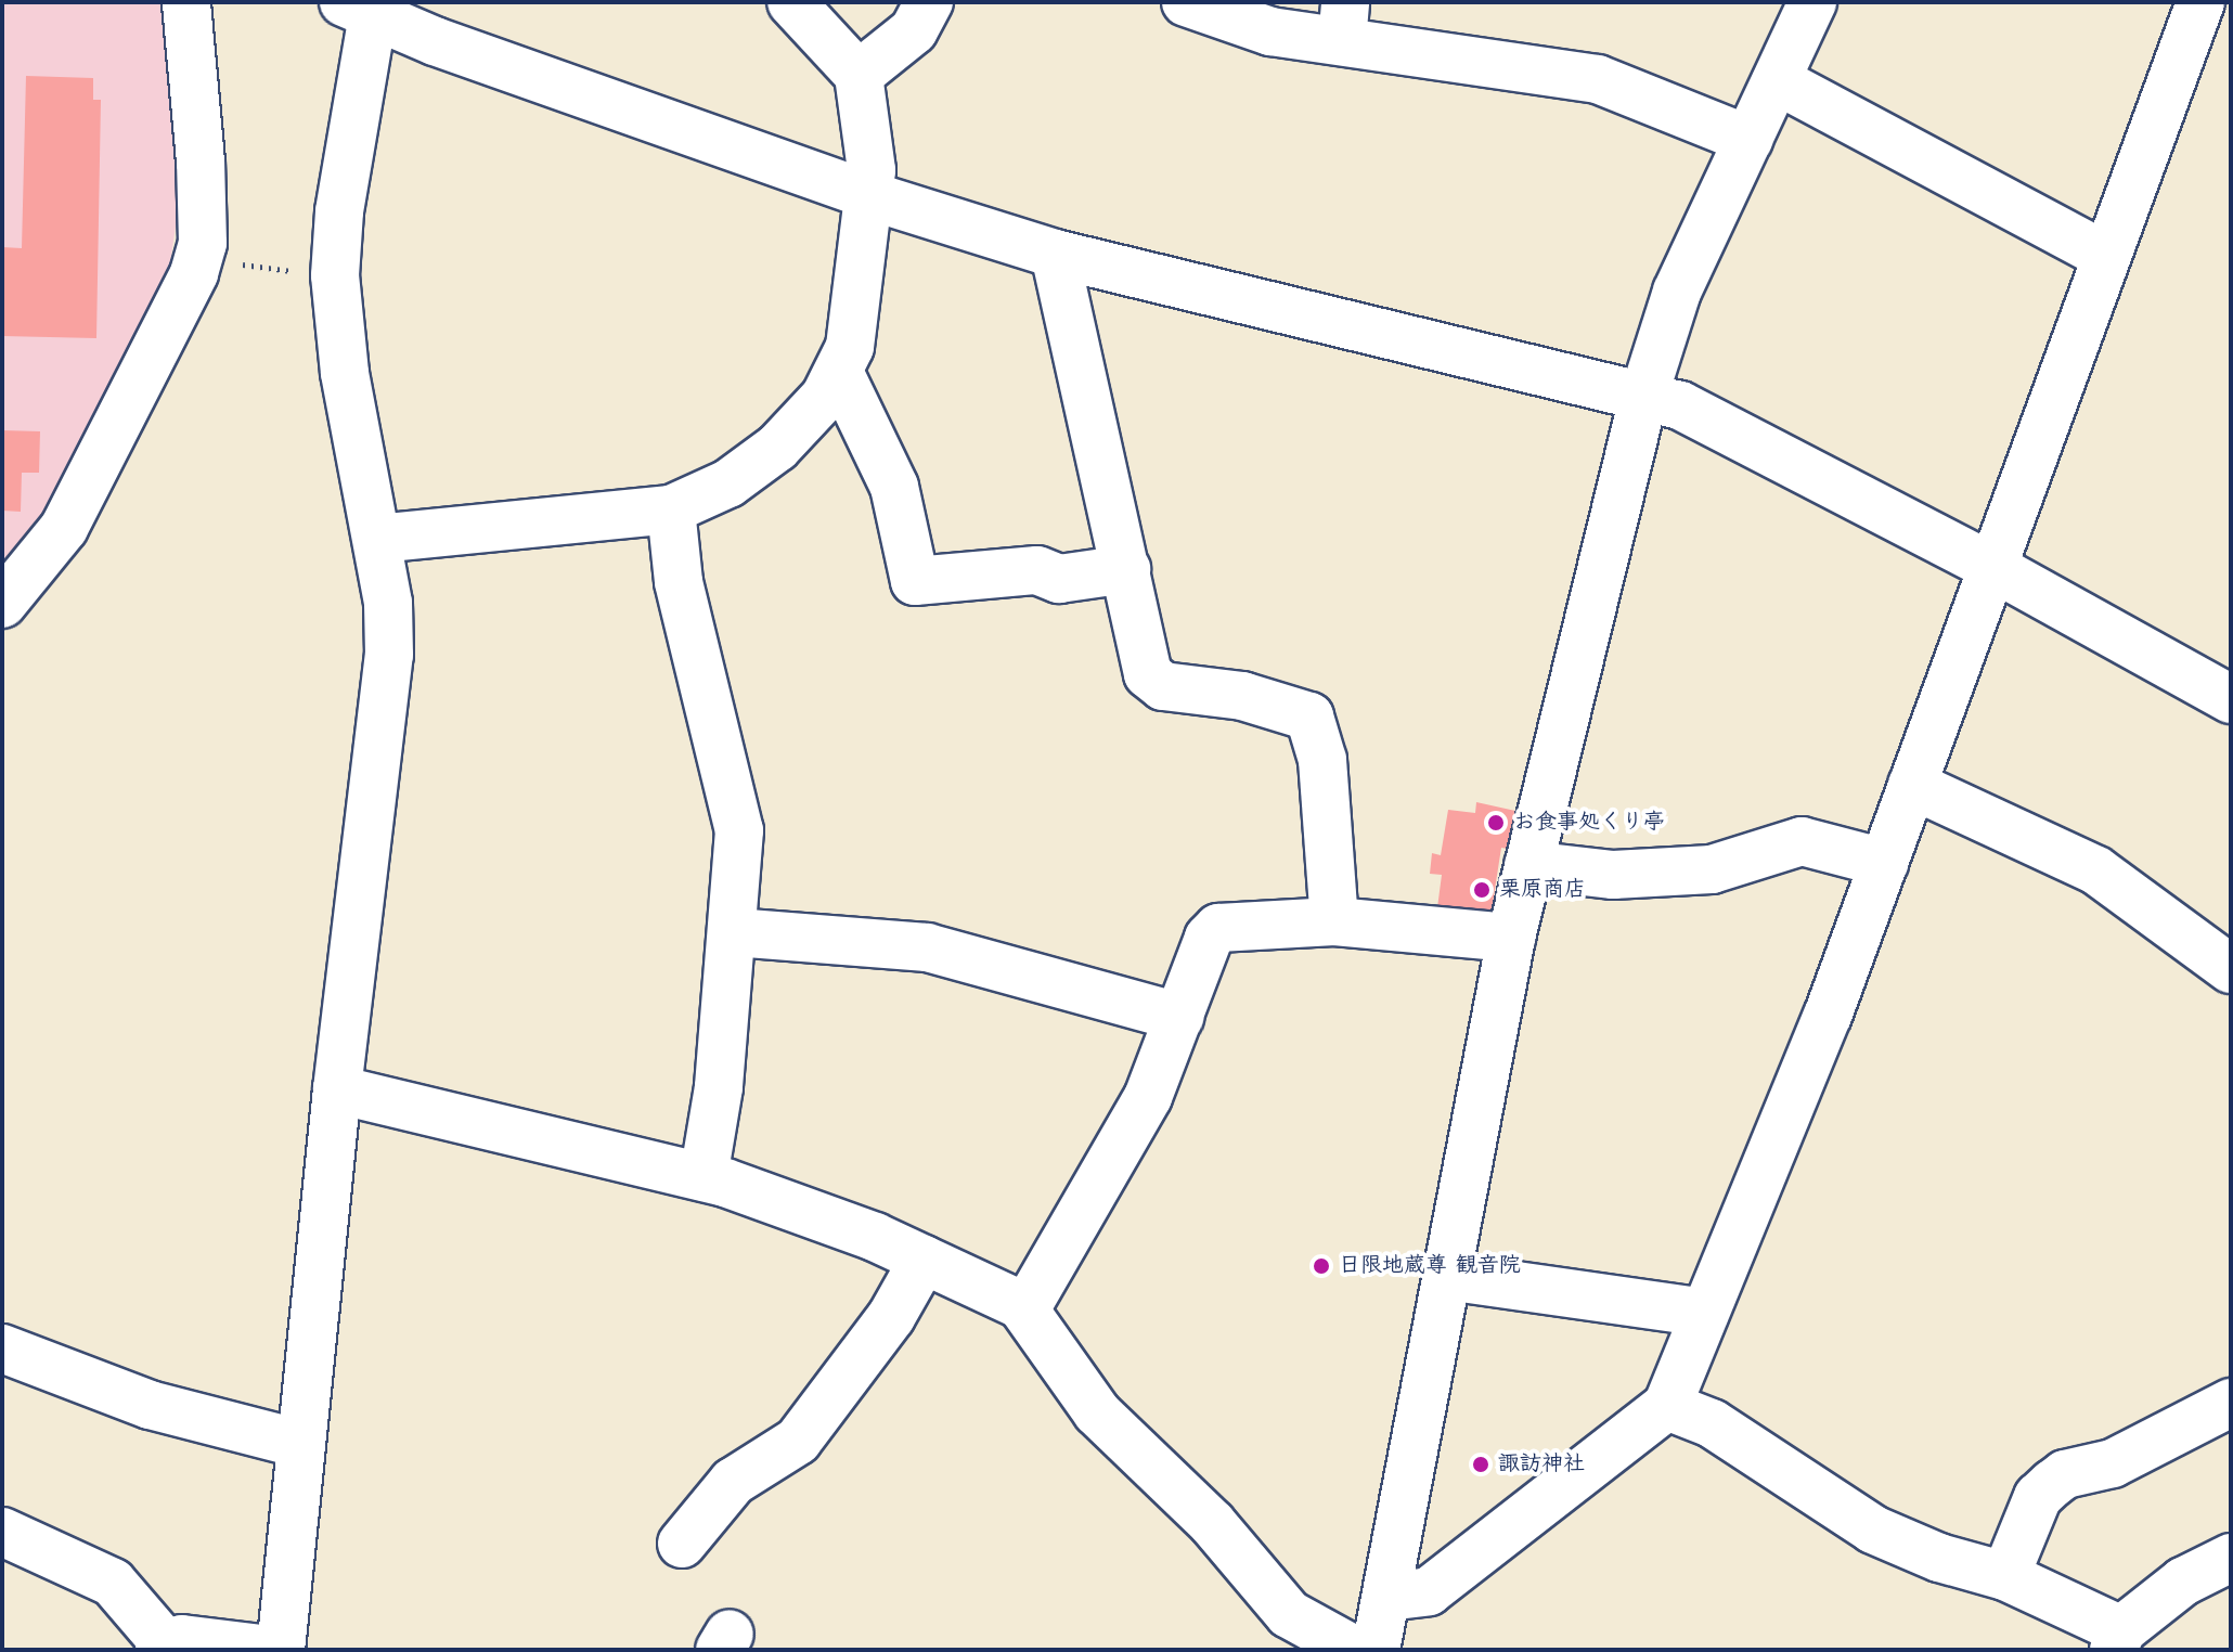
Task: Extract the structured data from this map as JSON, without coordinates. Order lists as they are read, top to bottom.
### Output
{
  "places": [
    "お食事処くり亭",
    "栗原商店",
    "日限地蔵尊 観音院",
    "諏訪神社"
  ]
}
